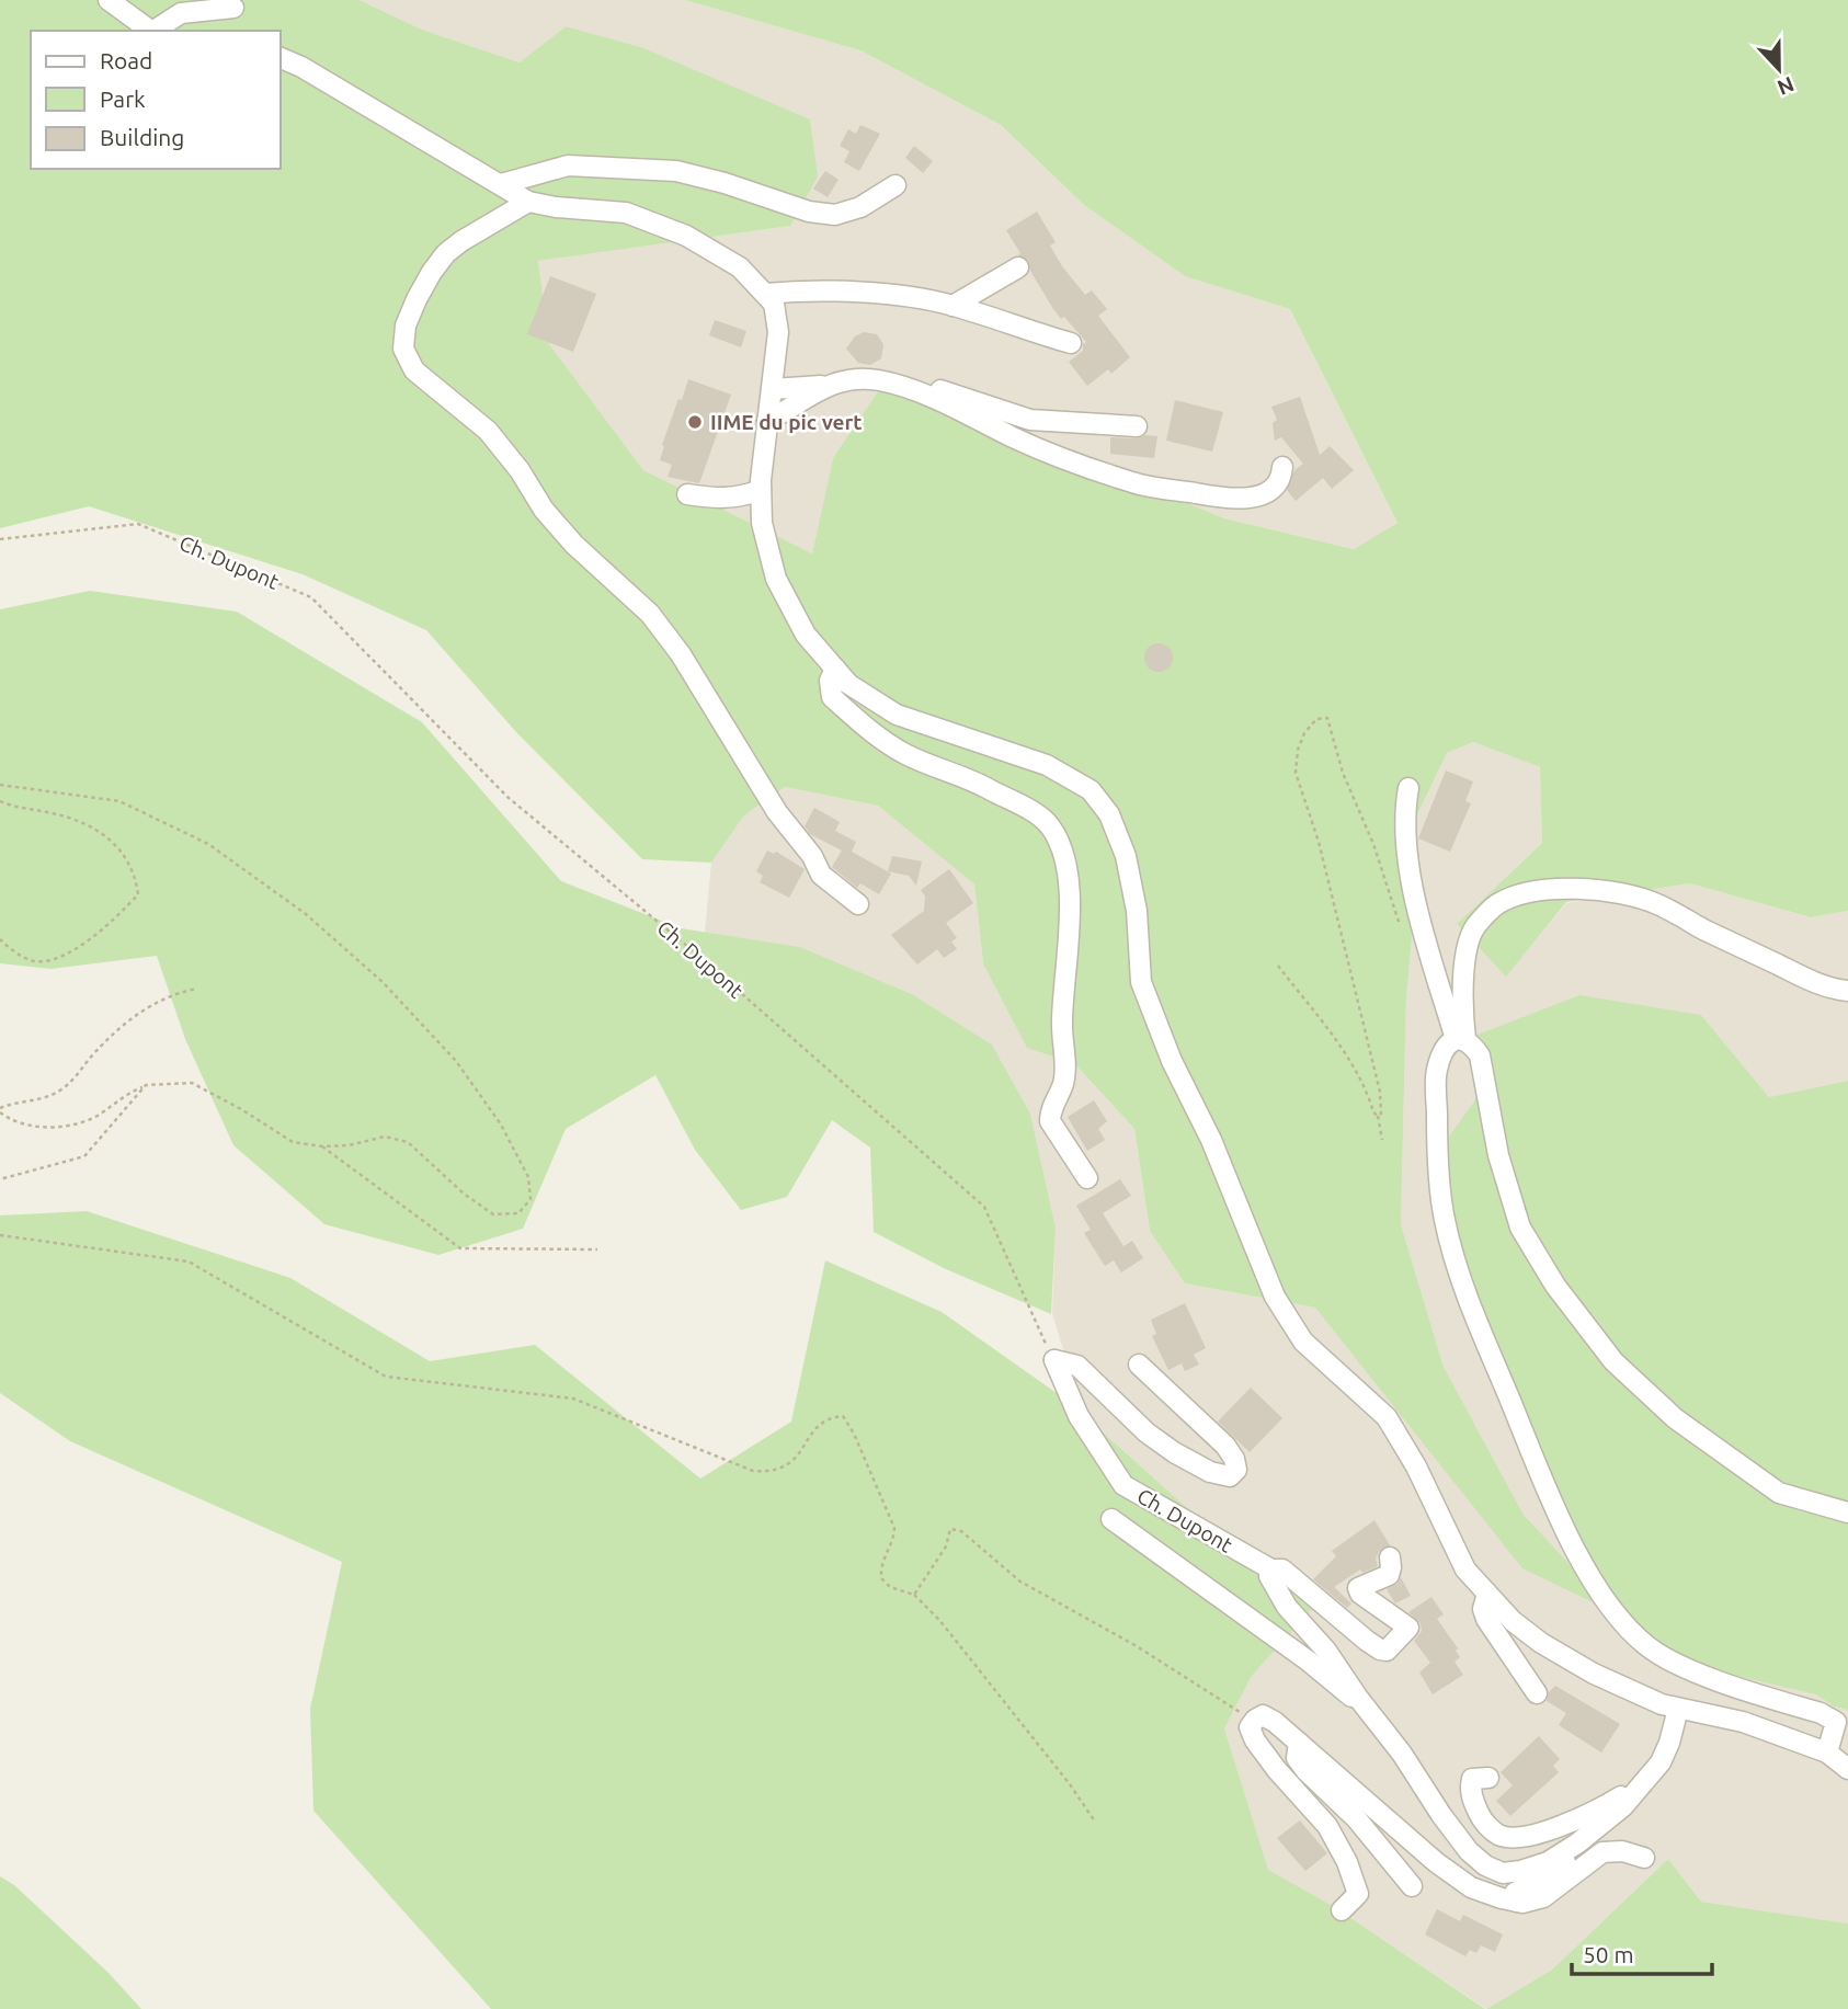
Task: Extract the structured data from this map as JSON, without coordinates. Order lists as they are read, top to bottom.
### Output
{
  "streets": {
    "street": ["Ch. Dupont"]
  },
  "places": ["IIME du pic vert"],
  "legend": ["Road", "Park", "Building"],
  "scale_bar": "50 m",
  "north": "bottom"
}
